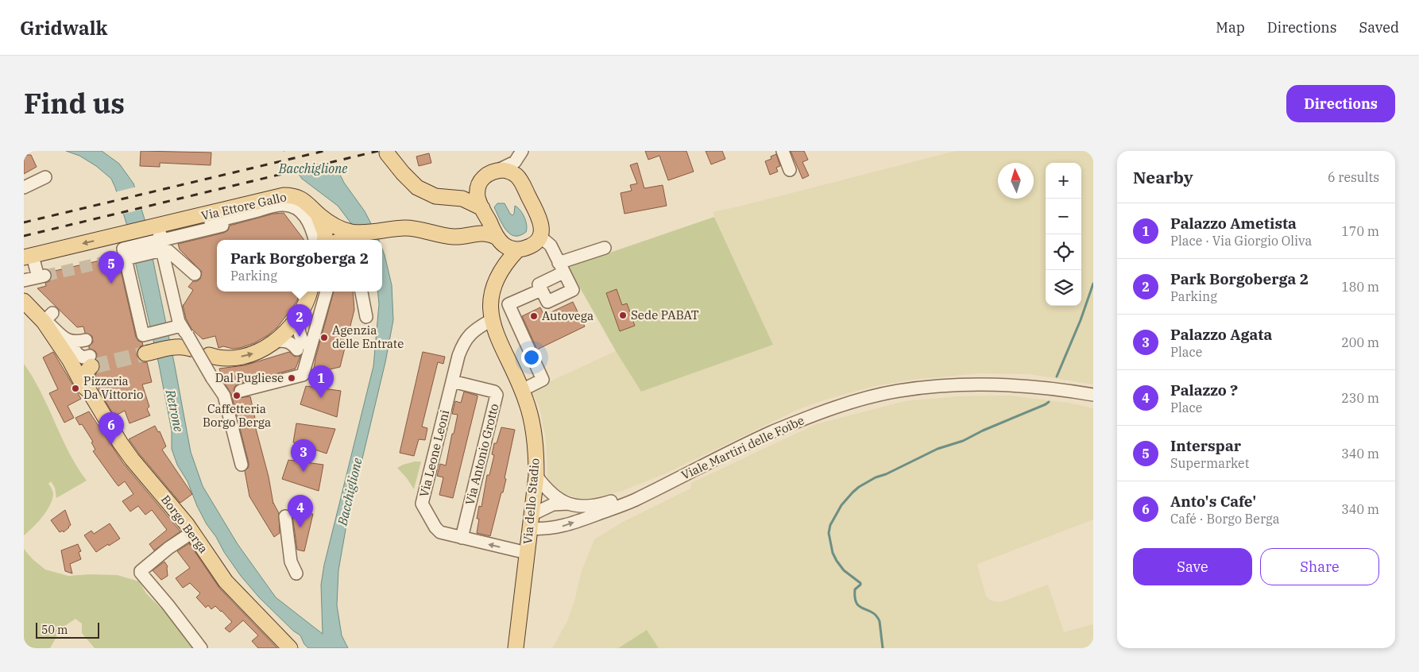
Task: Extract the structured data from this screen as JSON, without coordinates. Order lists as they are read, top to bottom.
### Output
{
  "streets": {
    "main road": ["Via Ettore Gallo", "Via dello Stadio", "Borgo Berga"],
    "street": ["Viale Martiri delle Foibe", "Via Leone Leoni", "Via Antonio Grotto"]
  },
  "crossings": [
    ["Via Ettore Gallo", "Via dello Stadio"],
    ["Viale Martiri delle Foibe", "Via dello Stadio"],
    ["Via Leone Leoni", "Via Antonio Grotto"],
    ["Via Leone Leoni", "Via dello Stadio"]
  ],
  "water": ["Bacchiglione", "Retrone"],
  "places": [
    "Sede PABAT",
    "Autovega",
    "Agenzia delle Entrate",
    "Dal Pugliese",
    "Pizzeria Da Vittorio",
    "Caffetteria Borgo Berga"
  ],
  "scale_bar": "50 m",
  "north": "top",
  "page": {
    "header": "Gridwalk",
    "nav": ["Map", "Directions", "Saved"],
    "title": "Find us",
    "buttons": [
      "Directions",
      ["Save", "Share"]
    ],
    "heading": ["Nearby", "6 results"],
    "map_buttons": ["+", "−"],
    "list": [
      {
        "mark": "1",
        "name": "Palazzo Ametista",
        "note": "Place · Via Giorgio Oliva",
        "value": "170 m"
      },
      {
        "mark": "2",
        "name": "Park Borgoberga 2",
        "note": "Parking",
        "value": "180 m"
      },
      {
        "mark": "3",
        "name": "Palazzo Agata",
        "note": "Place",
        "value": "200 m"
      },
      {
        "mark": "4",
        "name": "Palazzo ?",
        "note": "Place",
        "value": "230 m"
      },
      {
        "mark": "5",
        "name": "Interspar",
        "note": "Supermarket",
        "value": "340 m"
      },
      {
        "mark": "6",
        "name": "Anto's Cafe'",
        "note": "Café · Borgo Berga",
        "value": "340 m"
      }
    ],
    "popup": ["Park Borgoberga 2", "Parking"],
    "pins": [
      "5",
      "2",
      "1",
      "6",
      "3",
      "4"
    ],
    "scale": "50 m"
  }
}
